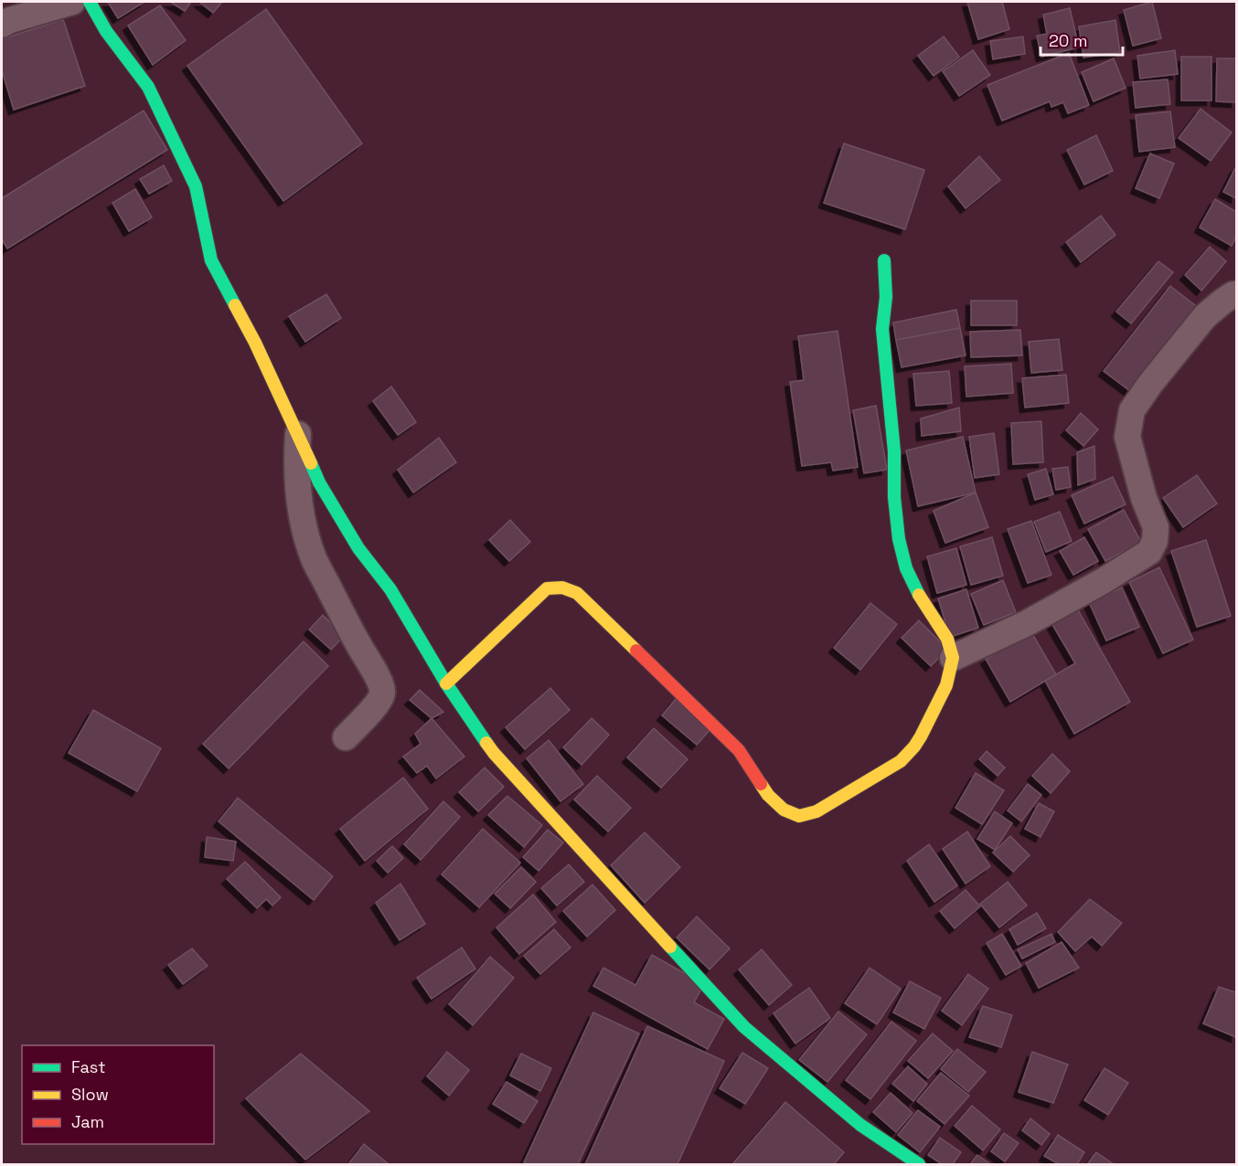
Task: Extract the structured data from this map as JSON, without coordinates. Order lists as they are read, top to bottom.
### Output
{
  "legend": ["Fast", "Slow", "Jam"],
  "scale_bar": "20 m"
}
